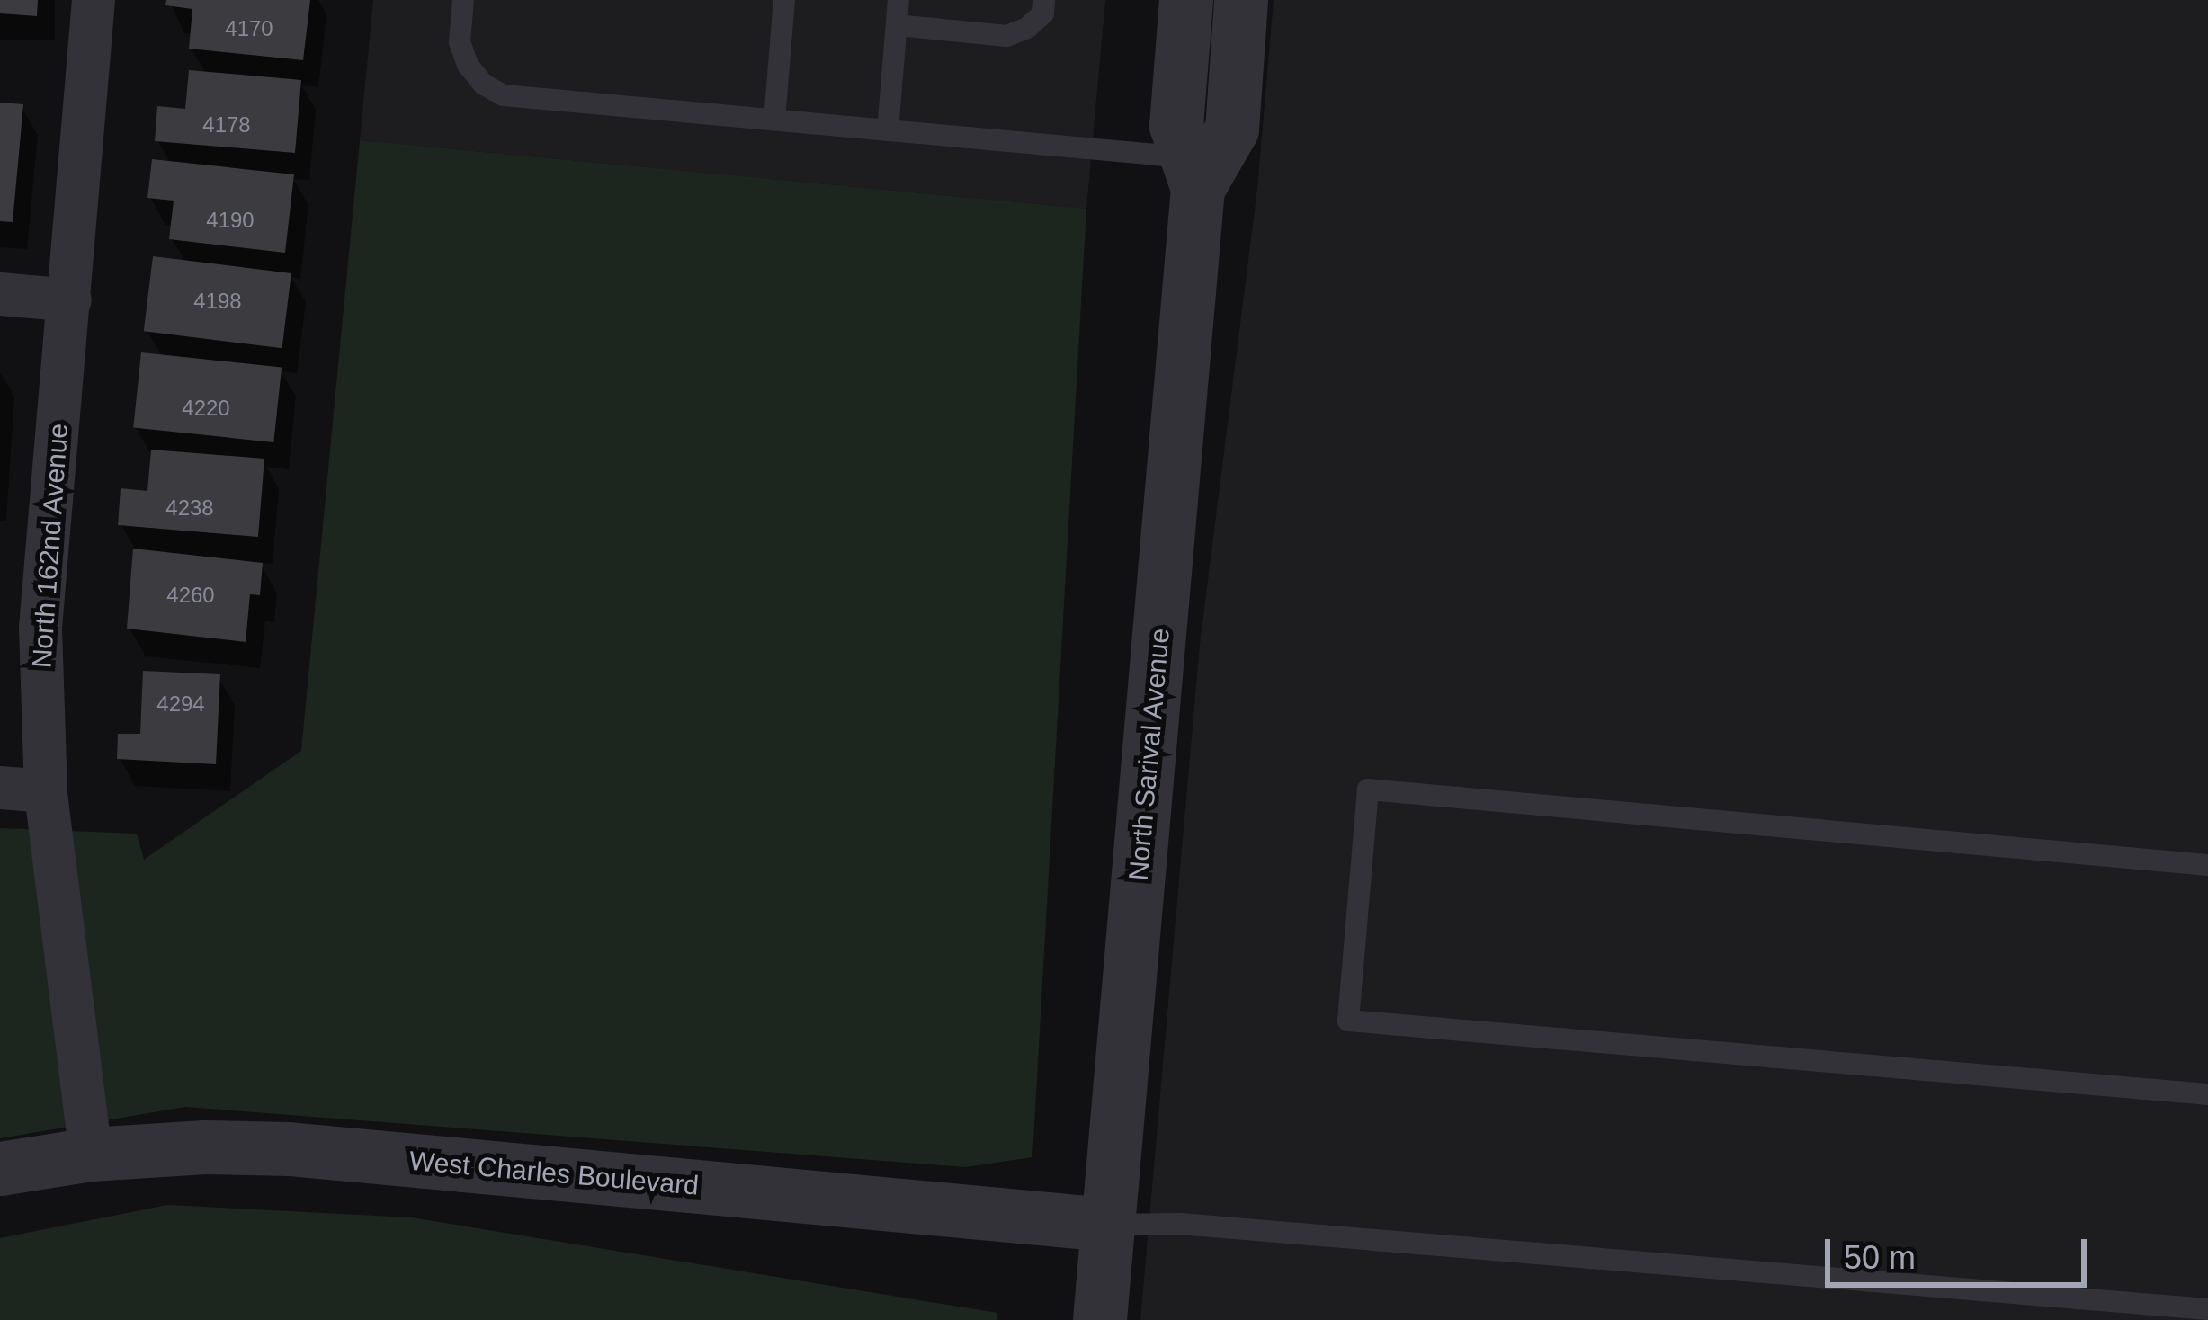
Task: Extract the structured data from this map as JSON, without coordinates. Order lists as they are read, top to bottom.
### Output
{
  "streets": {
    "street": ["North 162nd Avenue", "North Sarival Avenue", "West Charles Boulevard"]
  },
  "crossings": [
    ["North 162nd Avenue", "West Charles Boulevard"],
    ["North Sarival Avenue", "West Charles Boulevard"]
  ],
  "house_numbers": [
    "4170",
    "4178",
    "4190",
    "4198",
    "4220",
    "4238",
    "4260",
    "4294"
  ],
  "scale_bar": "50 m"
}
